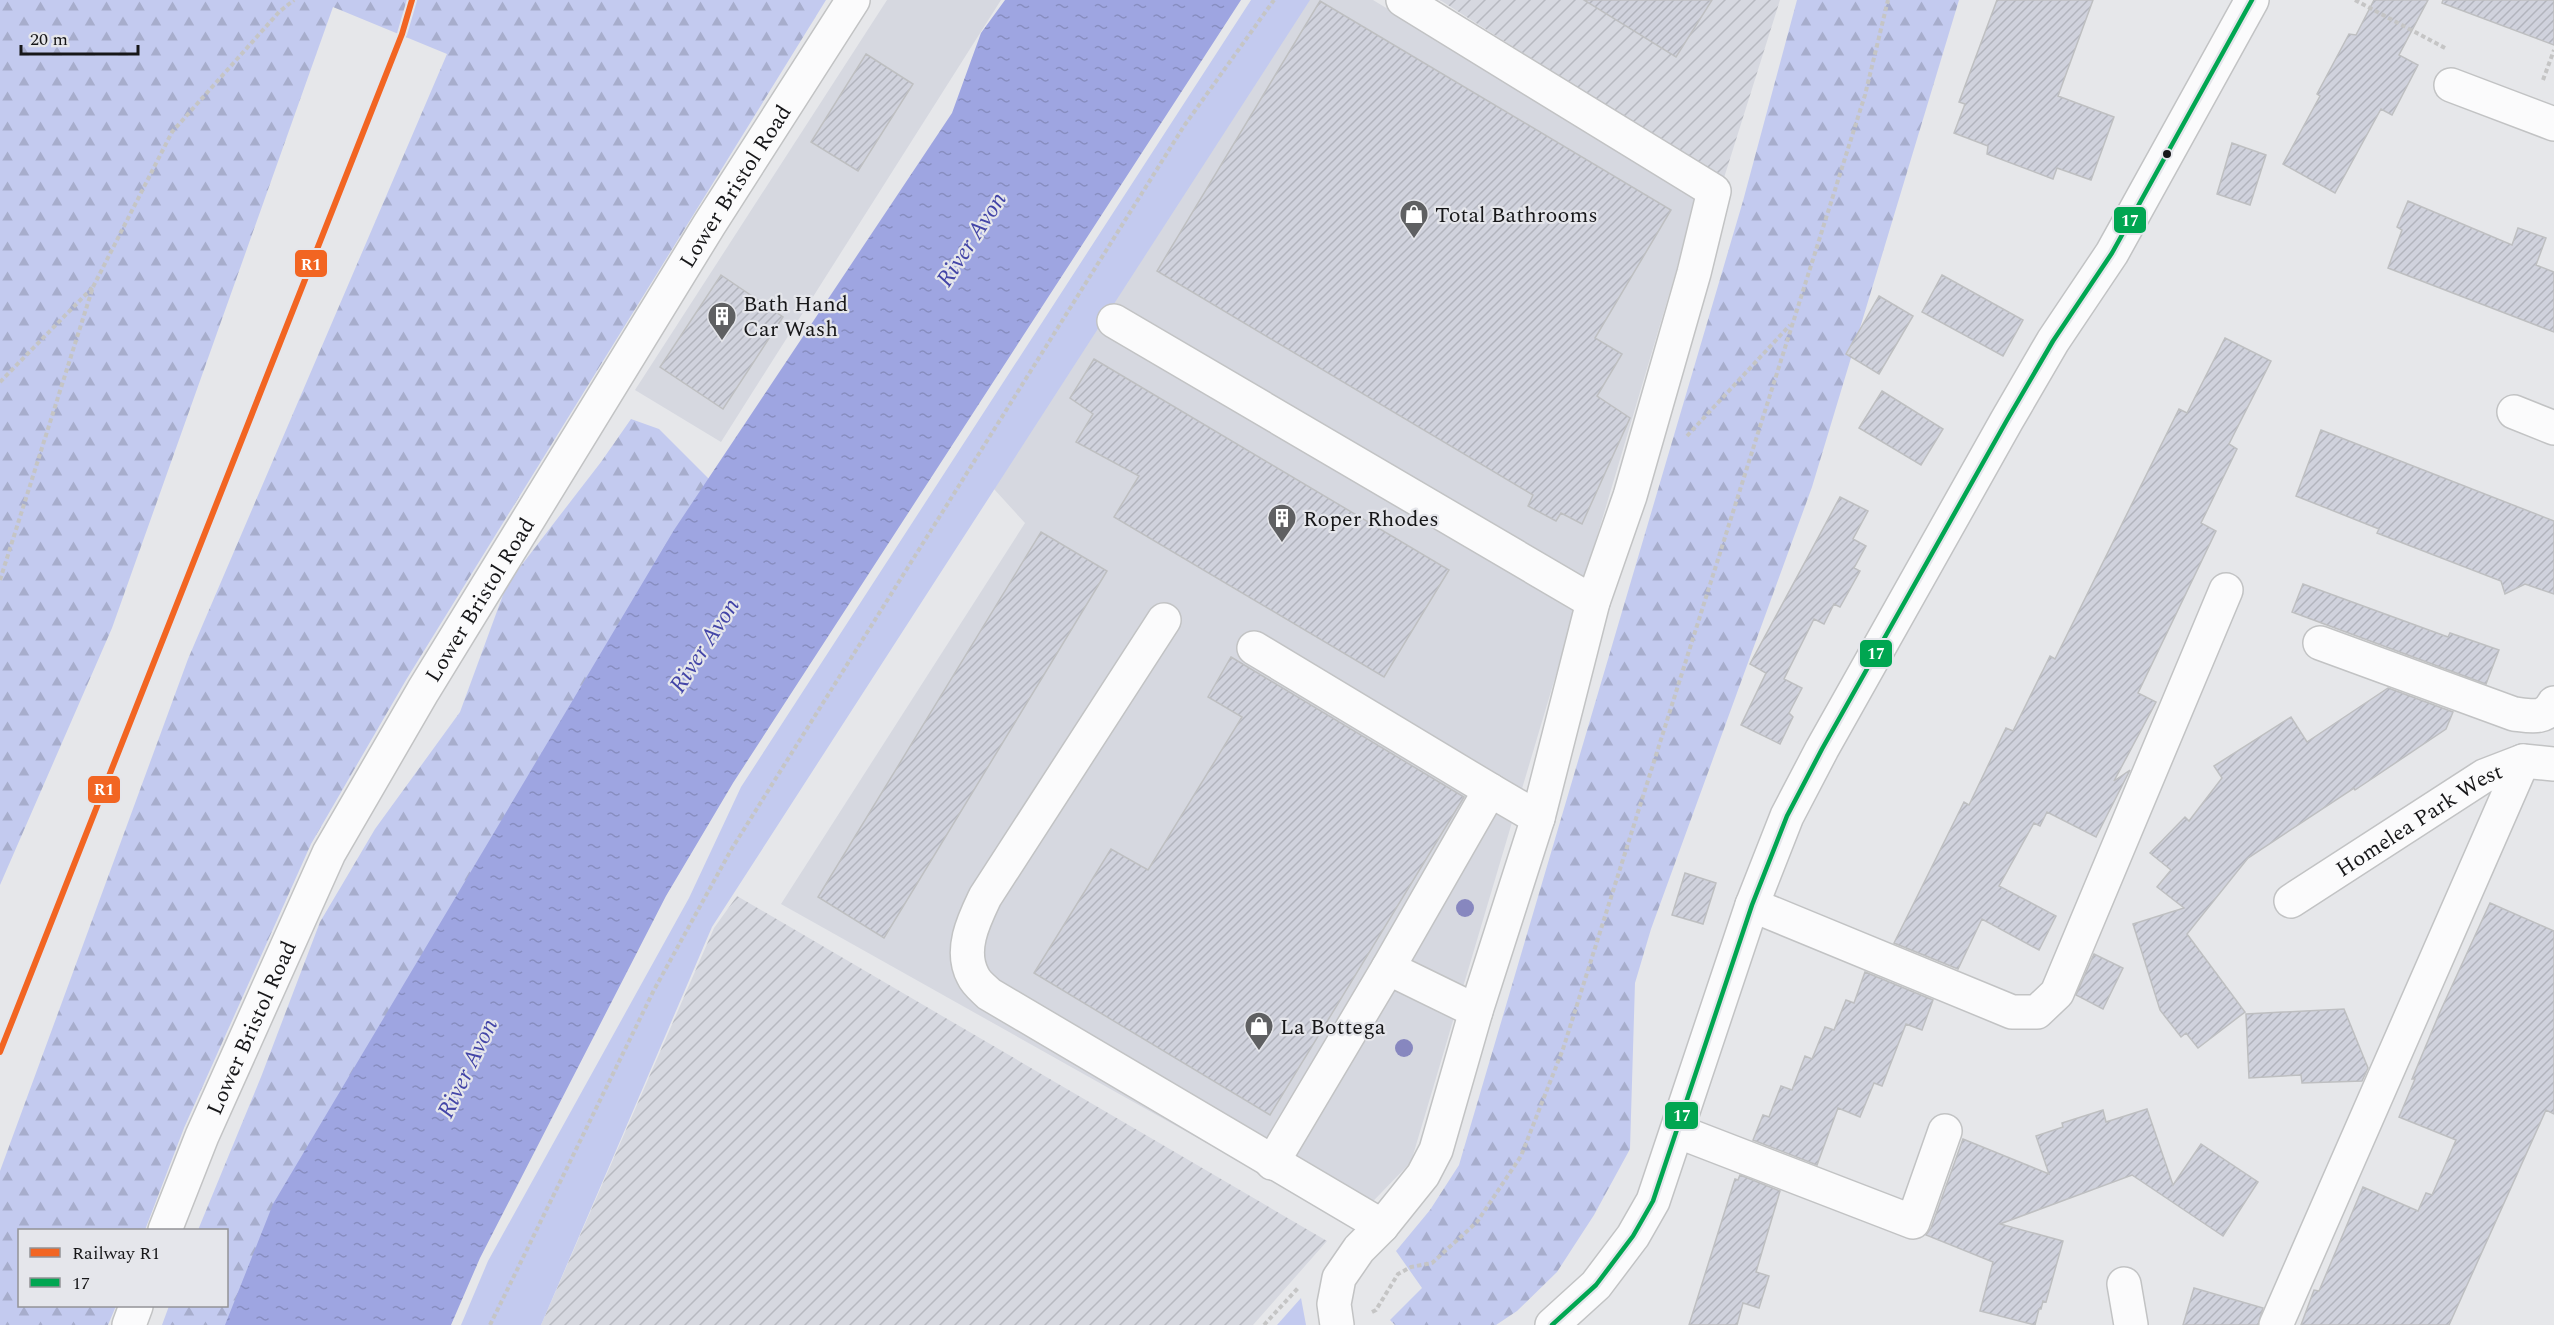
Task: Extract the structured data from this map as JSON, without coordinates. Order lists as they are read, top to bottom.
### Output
{
  "streets": {
    "main road": ["Lower Bristol Road", "Homelea Park West"]
  },
  "water": ["River Avon"],
  "places": {
    "shop": ["Total Bathrooms", "La Bottega"],
    "building": ["Bath Hand Car Wash", "Roper Rhodes"]
  },
  "lines": ["rail line R1", "transit line 17"],
  "legend": ["Railway R1", "17"],
  "scale_bar": "20 m"
}
